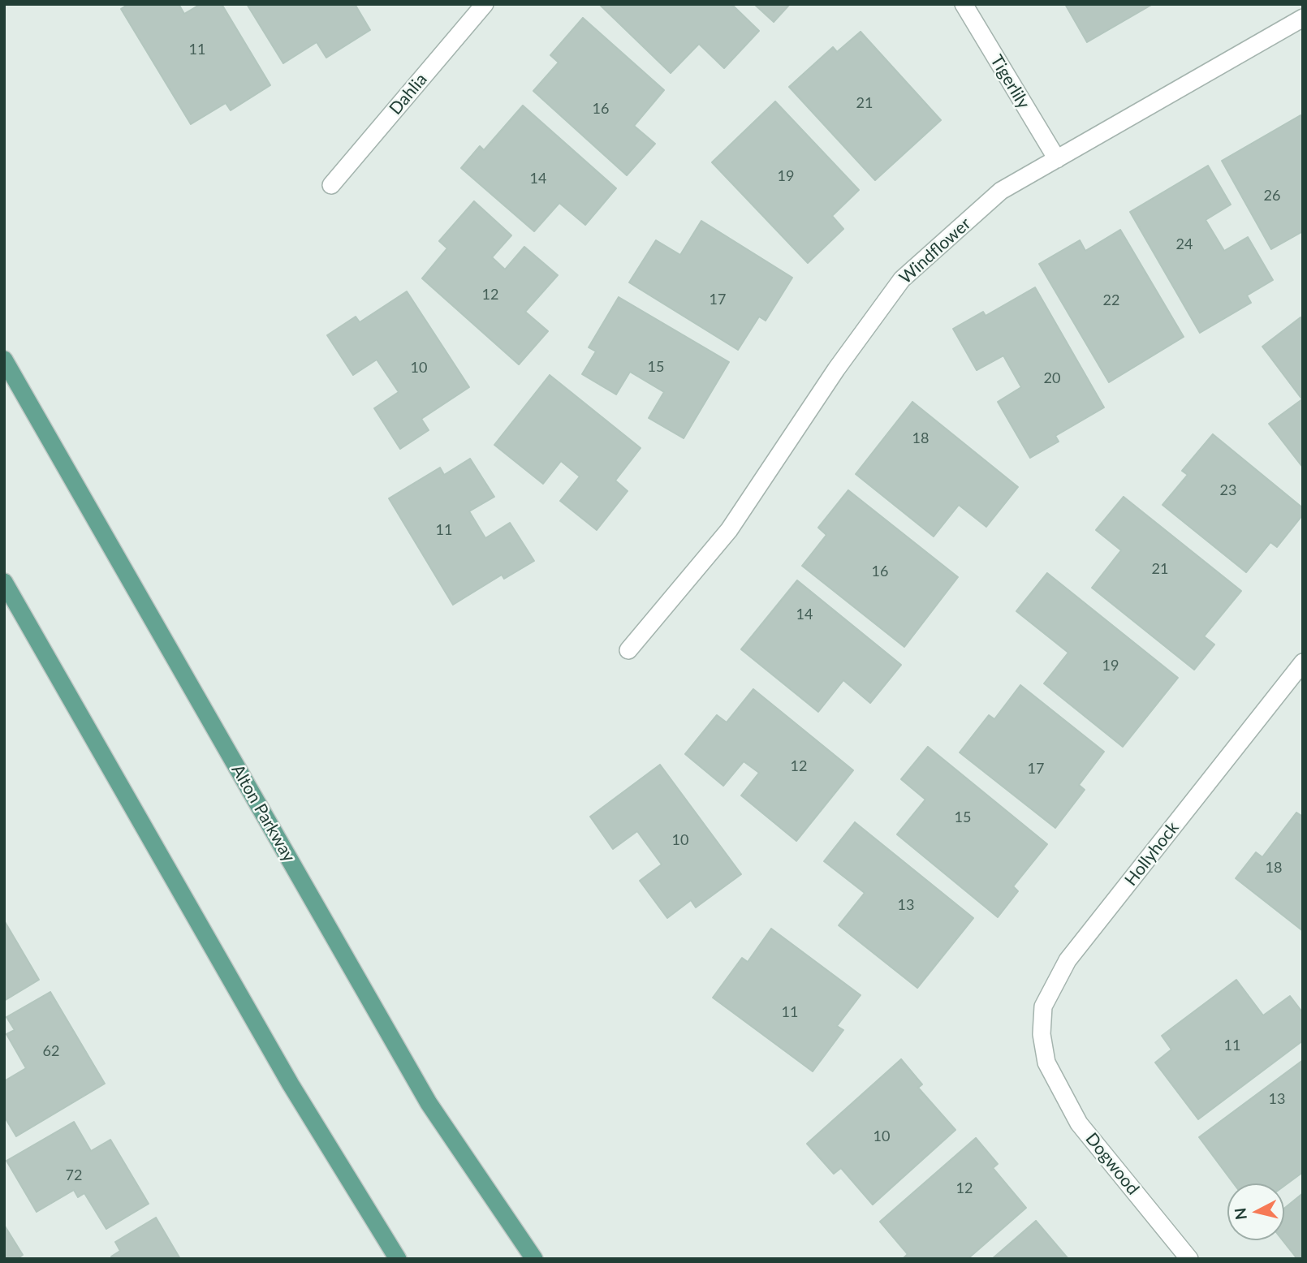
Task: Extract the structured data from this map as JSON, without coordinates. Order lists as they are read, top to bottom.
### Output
{
  "streets": {
    "main road": ["Alton Parkway"],
    "street": [
      "Tigerlily",
      "Dahlia",
      "Windflower",
      "Hollyhock",
      "Dogwood"
    ]
  },
  "crossings": [
    ["Tigerlily", "Windflower"],
    ["Hollyhock", "Dogwood"]
  ],
  "house_numbers": [
    "11",
    "21",
    "16",
    "19",
    "14",
    "26",
    "24",
    "12",
    "17",
    "22",
    "15",
    "10",
    "20",
    "18",
    "23",
    "11",
    "21",
    "16",
    "14",
    "19",
    "12",
    "17",
    "15",
    "10",
    "18",
    "13",
    "11",
    "11",
    "62",
    "13",
    "10",
    "72",
    "12"
  ],
  "north": "left"
}
